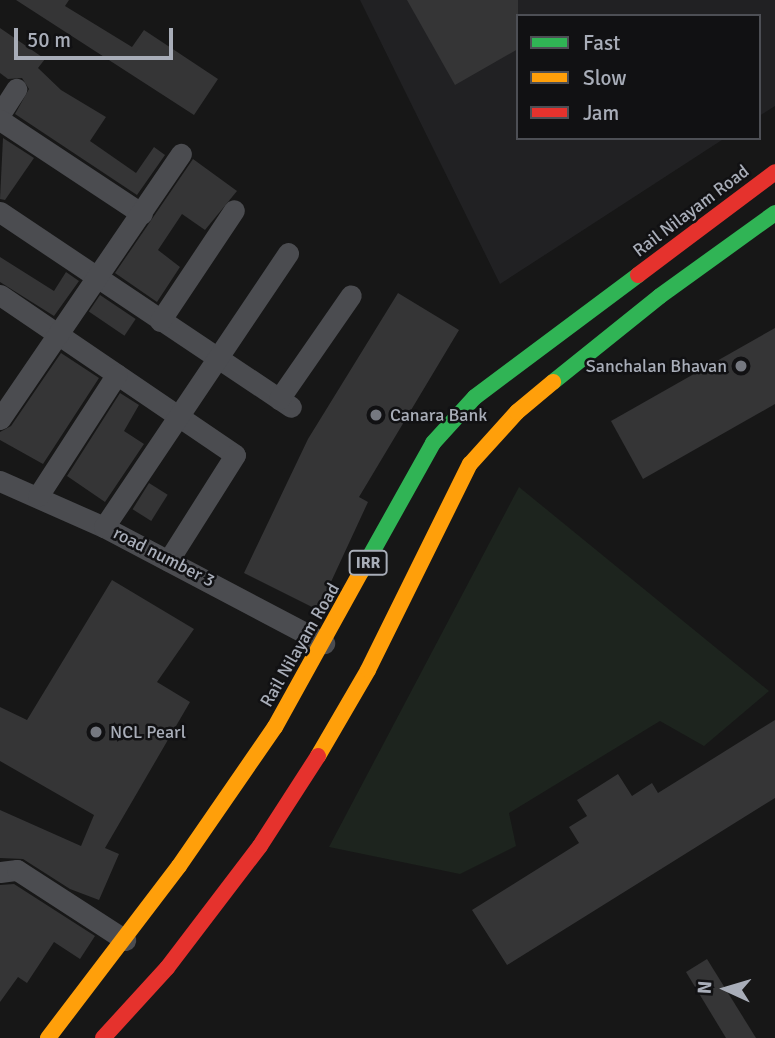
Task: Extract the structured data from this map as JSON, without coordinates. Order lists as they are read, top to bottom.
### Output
{
  "streets": {
    "main road": ["Rail Nilayam Road", "IRR"],
    "street": ["road number 3"]
  },
  "crossings": [
    ["Rail Nilayam Road", "road number 3"]
  ],
  "places": ["Sanchalan Bhavan", "Canara Bank", "NCL Pearl"],
  "legend": ["Fast", "Slow", "Jam"],
  "scale_bar": "50 m",
  "north": "left"
}
